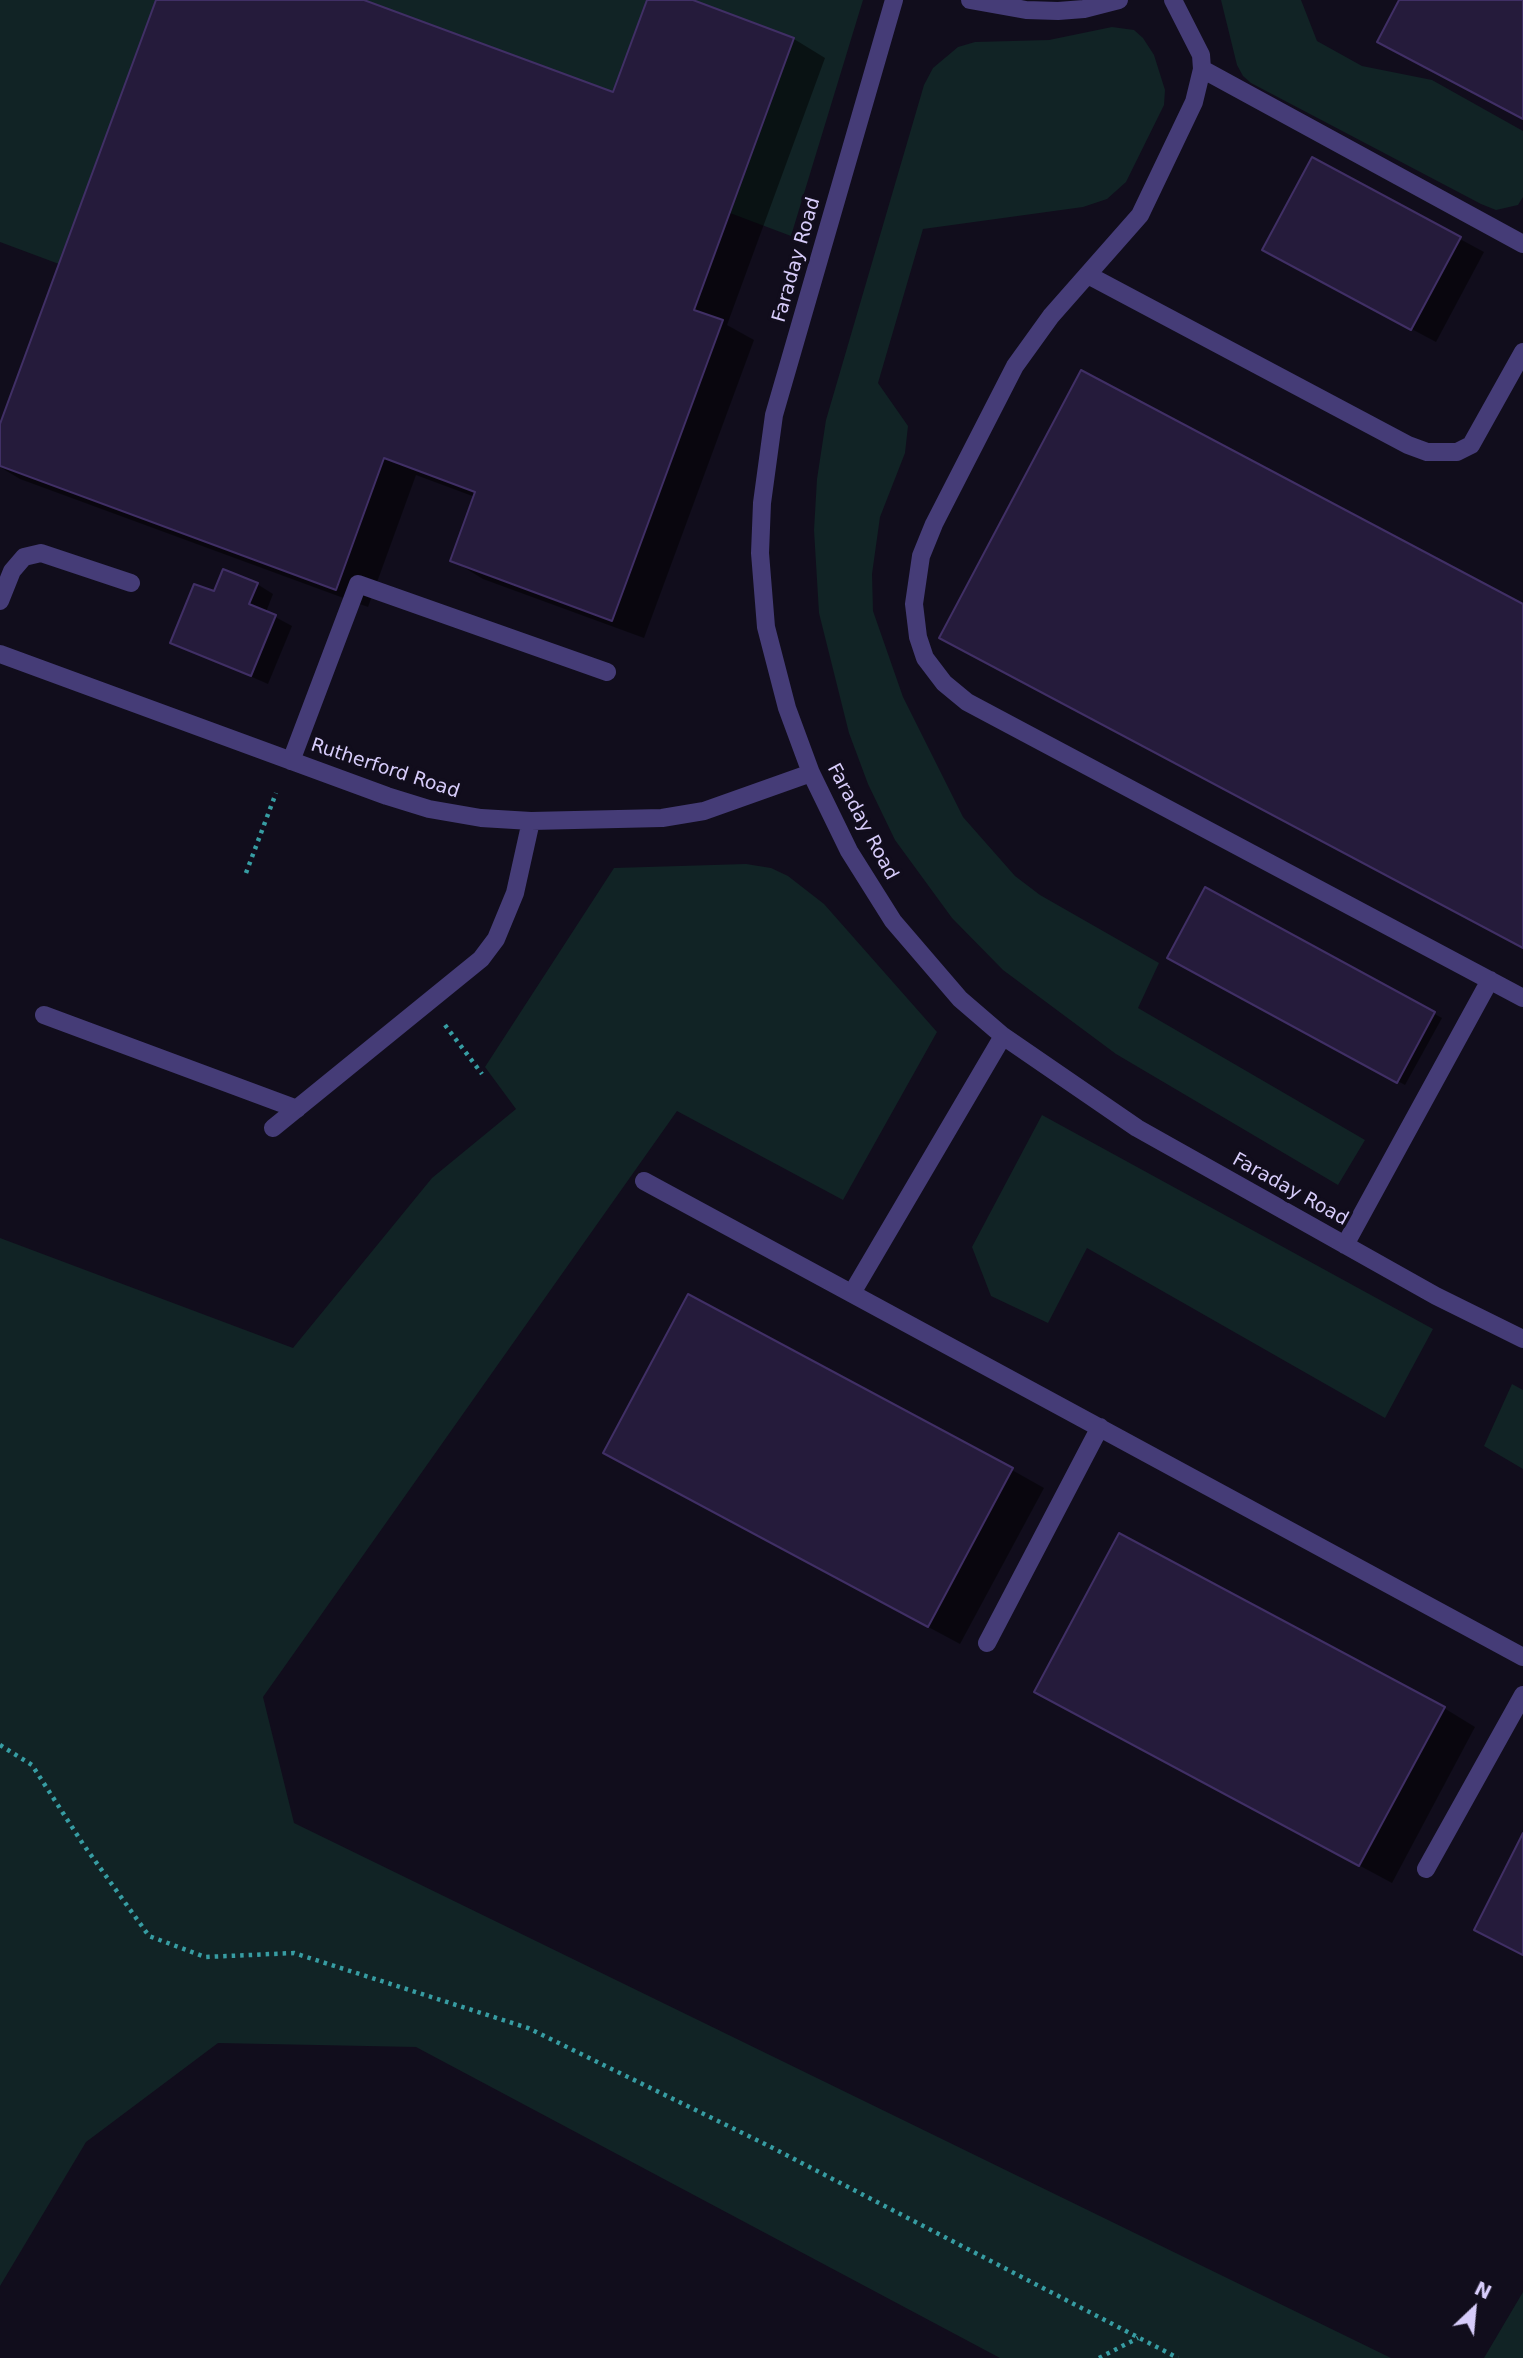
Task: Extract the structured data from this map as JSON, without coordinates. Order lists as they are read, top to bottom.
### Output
{
  "streets": {
    "street": ["Faraday Road", "Rutherford Road"]
  },
  "crossings": [
    ["Faraday Road", "Rutherford Road"]
  ],
  "north": "top right"
}
